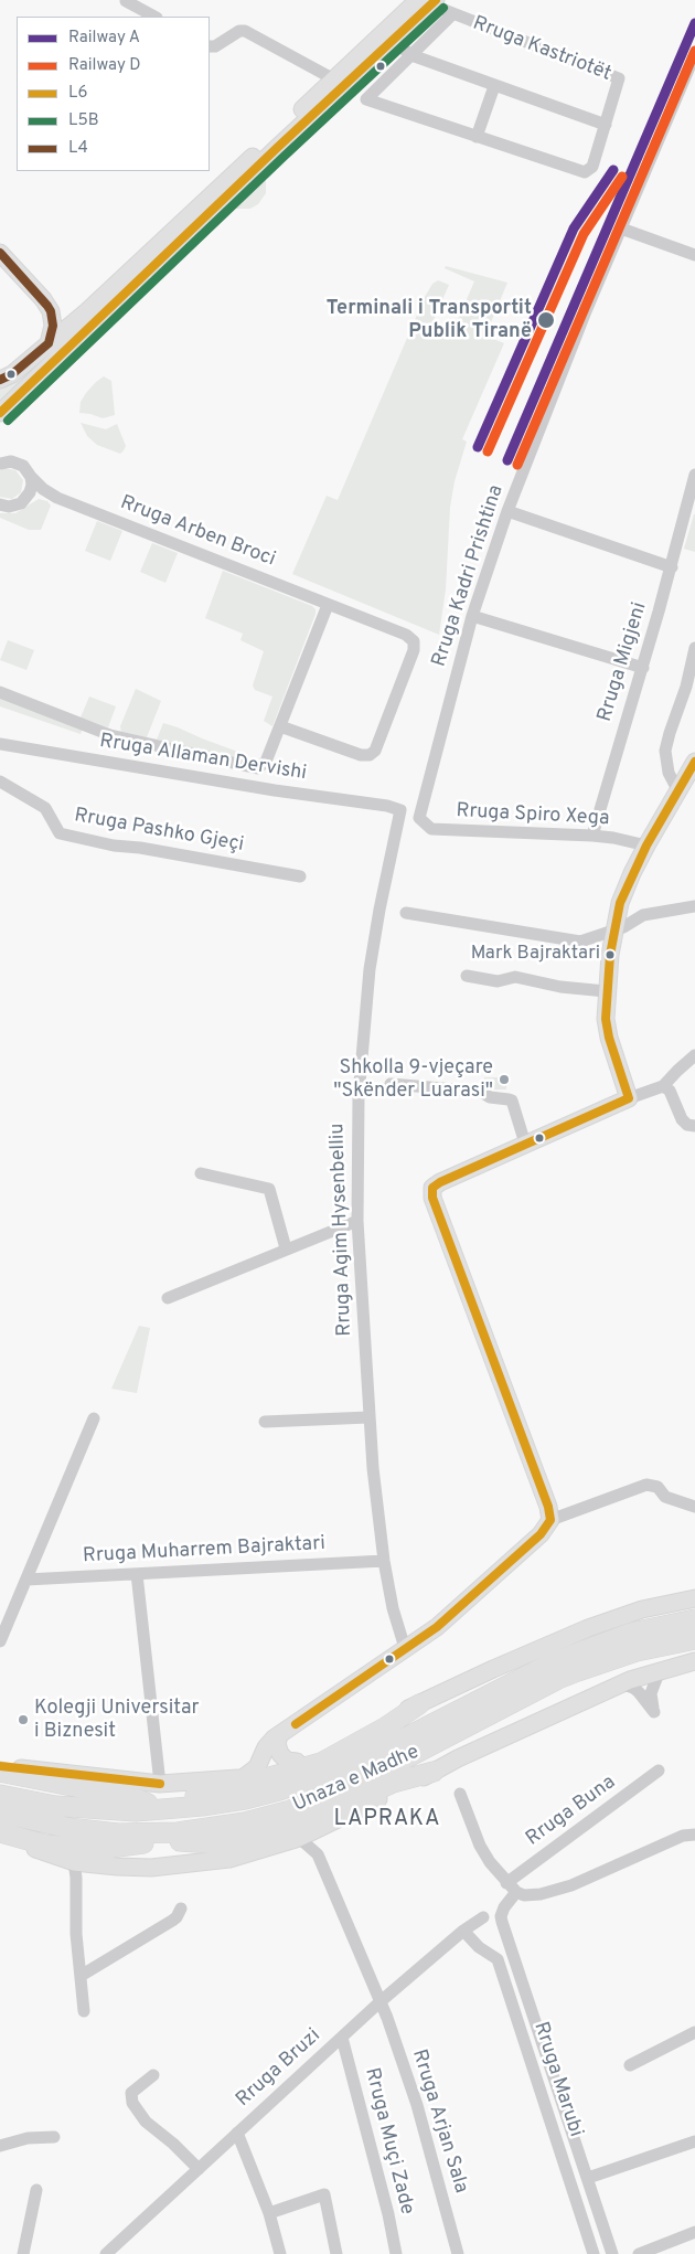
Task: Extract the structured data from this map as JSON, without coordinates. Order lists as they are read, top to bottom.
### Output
{
  "streets": {
    "highway": ["Unaza e Madhe"],
    "street": [
      "Rruga Kastriotët",
      "Rruga Arben Broci",
      "Rruga Kadri Prishtina",
      "Rruga Migjeni",
      "Rruga Allaman Dervishi",
      "Rruga Spiro Xega",
      "Rruga Pashko Gjeçi",
      "Rruga Agim Hysenbelliu",
      "Rruga Muharrem Bajraktari",
      "Rruga Buna",
      "Rruga Bruzi",
      "Rruga Marubi",
      "Rruga Arjan Sala",
      "Rruga Muçi Zade"
    ]
  },
  "crossings": [
    ["Rruga Kadri Prishtina", "Rruga Spiro Xega"],
    ["Rruga Migjeni", "Rruga Spiro Xega"],
    ["Rruga Allaman Dervishi", "Rruga Agim Hysenbelliu"],
    ["Rruga Agim Hysenbelliu", "Rruga Muharrem Bajraktari"],
    ["Rruga Bruzi", "Rruga Marubi"],
    ["Rruga Bruzi", "Rruga Arjan Sala"],
    ["Rruga Bruzi", "Rruga Muçi Zade"]
  ],
  "districts": ["LAPRAKA"],
  "places": [
    "Terminali i Transportit Publik Tiranë",
    "Mark Bajraktari",
    "Shkolla 9-vjeçare \"Skënder Luarasi\"",
    "Kolegji Universitar i Biznesit"
  ],
  "lines": [
    "transit line L6",
    "transit line L5B",
    "rail line A",
    "rail line D",
    "transit line L4"
  ],
  "legend": [
    "Railway A",
    "Railway D",
    "L6",
    "L5B",
    "L4"
  ]
}
